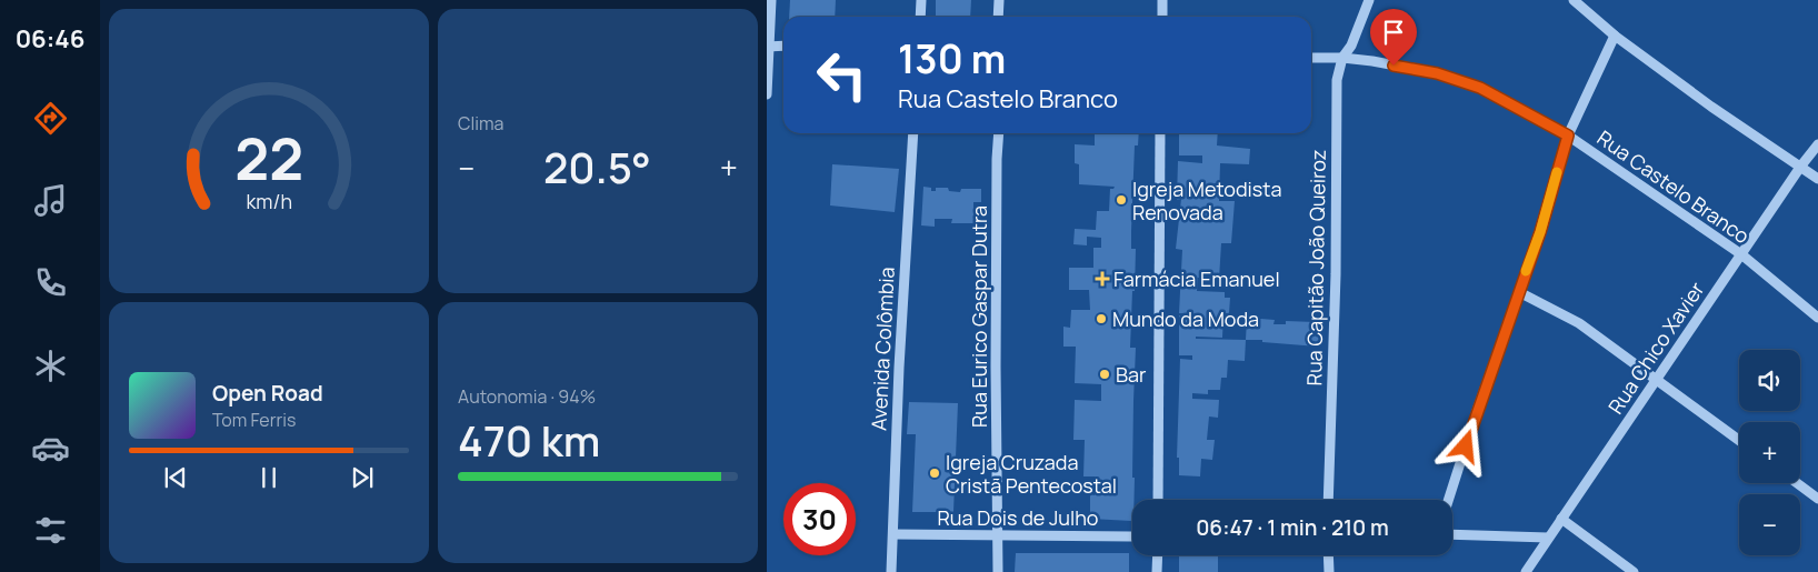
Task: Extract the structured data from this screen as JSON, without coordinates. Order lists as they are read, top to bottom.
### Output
{
  "streets": {
    "street": [
      "Rua Castelo Branco",
      "Rua Capitão João Queiroz",
      "Rua Eurico Gaspar Dutra",
      "Rua Chico Xavier",
      "Avenida Colômbia",
      "Rua Dois de Julho"
    ]
  },
  "crossings": [
    ["Rua Castelo Branco", "Rua Capitão João Queiroz"],
    ["Rua Castelo Branco", "Rua Chico Xavier"],
    ["Rua Eurico Gaspar Dutra", "Rua Dois de Julho"],
    ["Avenida Colômbia", "Rua Dois de Julho"]
  ],
  "places": {
    "other": [
      "Igreja Metodista Renovada",
      "Mundo da Moda",
      "Bar",
      "Igreja Cruzada Cristã Pentecostal"
    ],
    "health": ["Farmácia Emanuel"]
  },
  "page": {
    "tabs": "06:46",
    "tile": [
      "Clima",
      ["Autonomia · 94%", "470 km"]
    ],
    "turn": ["130 m", "Rua Castelo Branco"],
    "heat": ["−", "20.5°", "+"],
    "map_buttons": ["+", "−"],
    "song": ["Open Road", "Tom Ferris"],
    "limit": "30",
    "trip": "06:47 · 1 min · 210 m",
    "gauge": ["22", "km/h"]
  }
}
